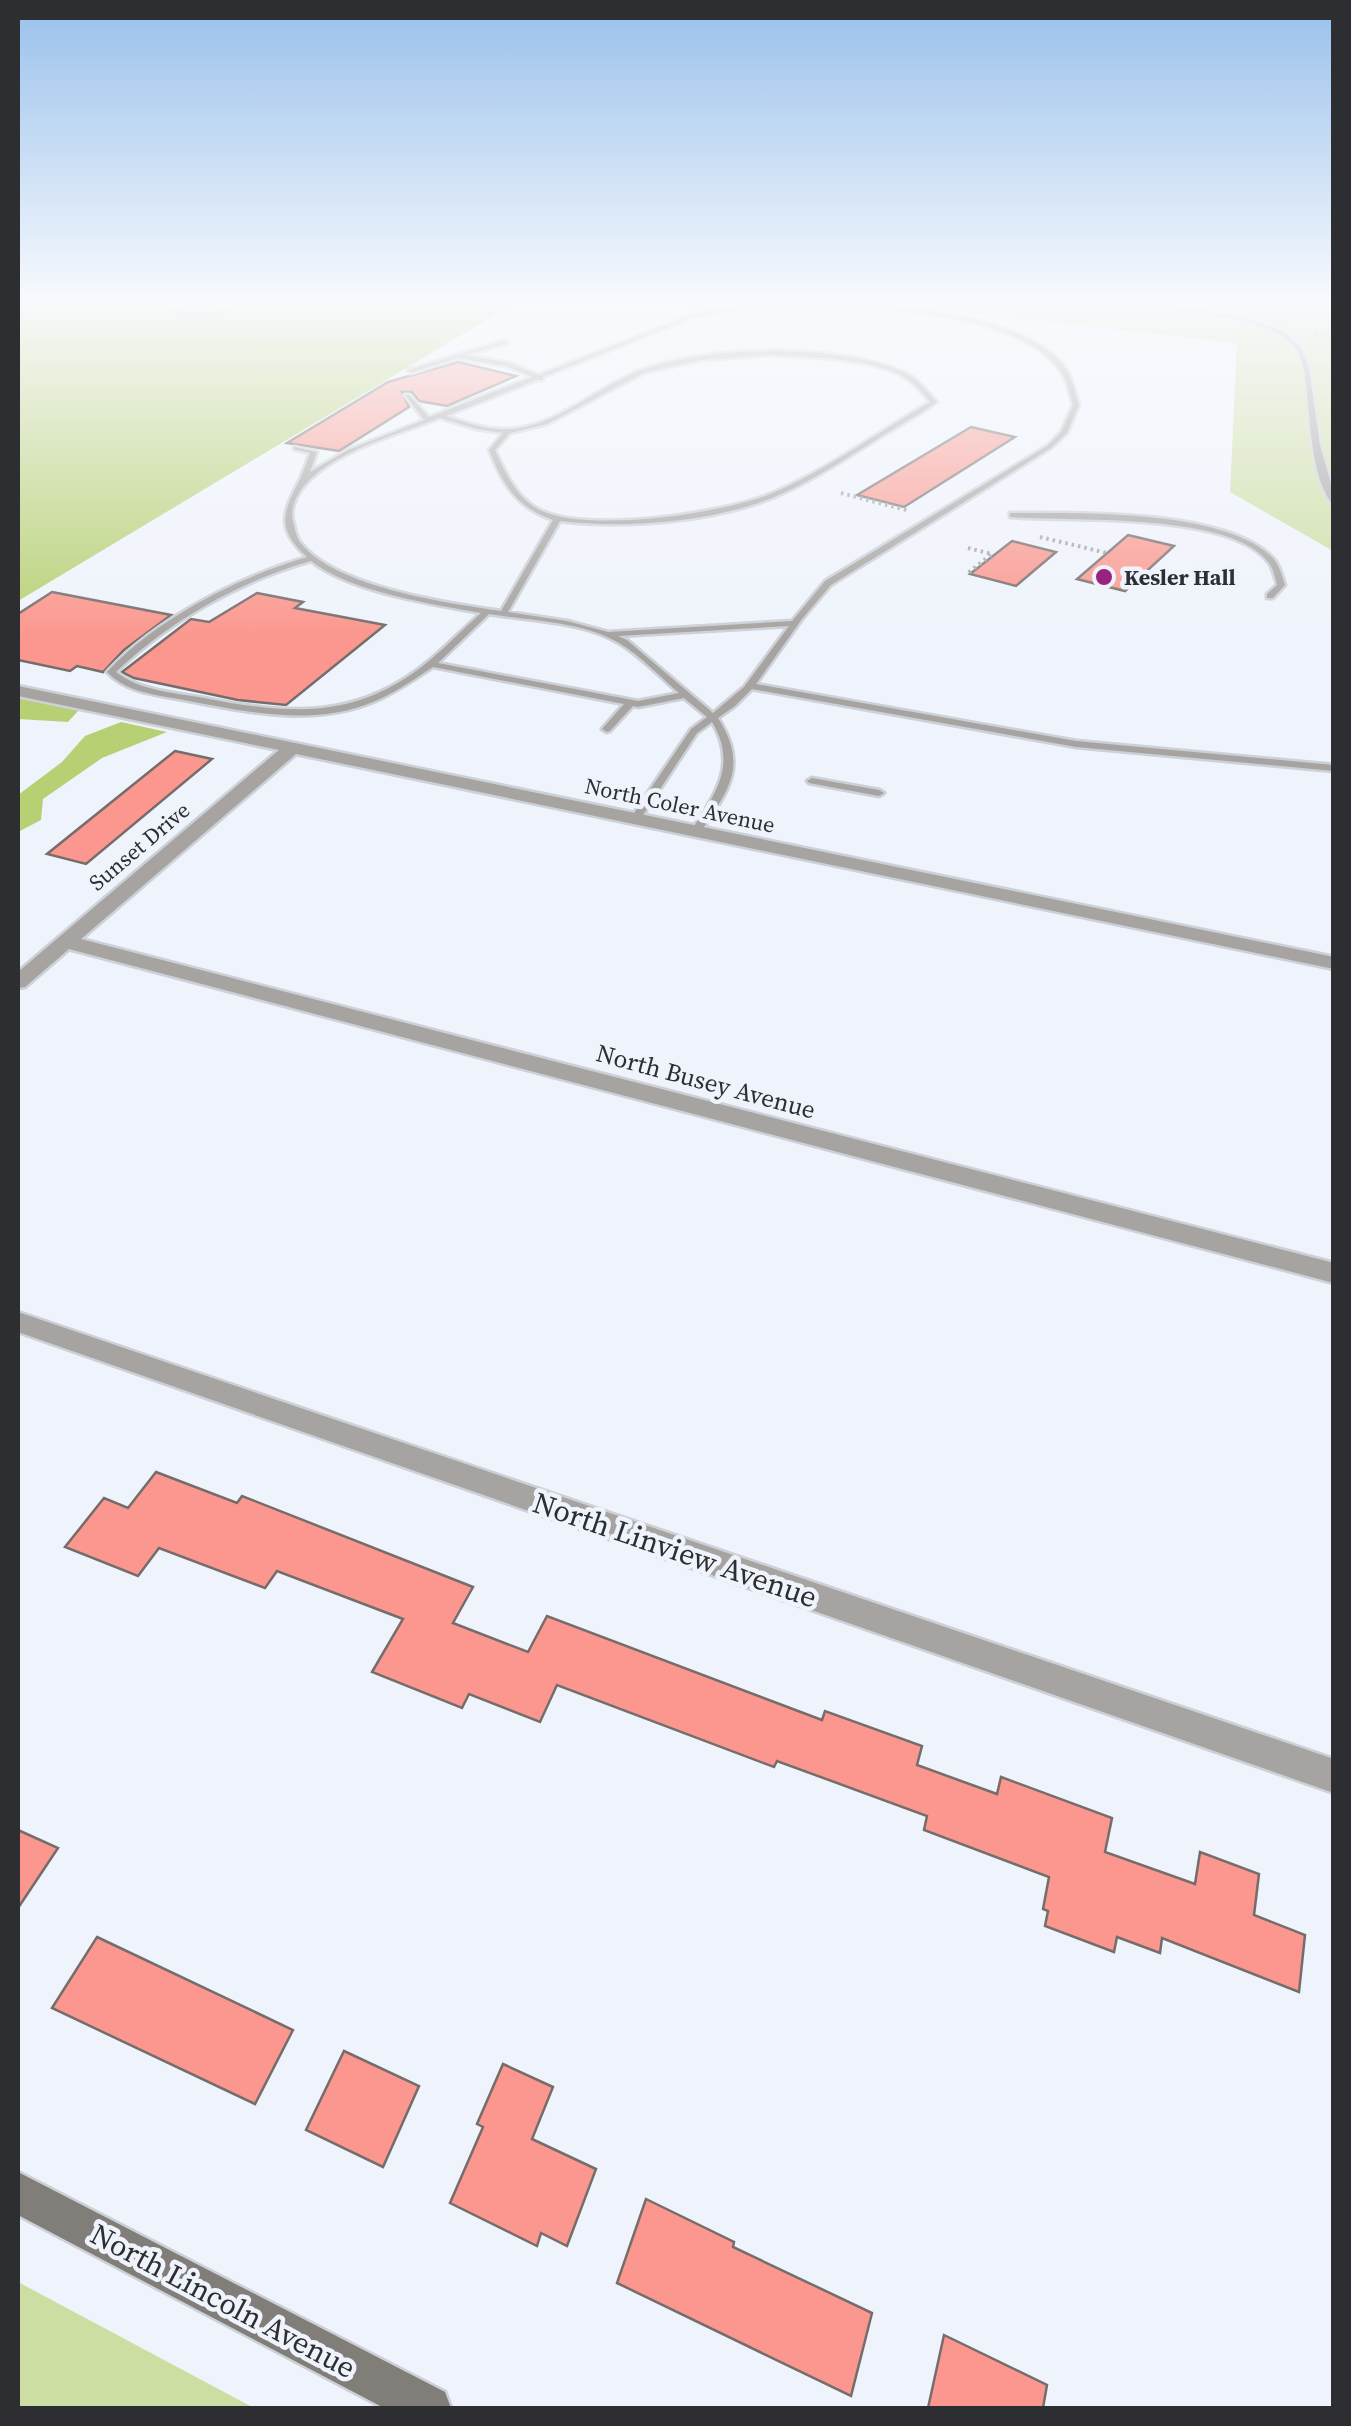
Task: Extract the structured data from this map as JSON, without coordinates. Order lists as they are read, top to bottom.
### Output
{
  "streets": {
    "main road": ["North Lincoln Avenue"],
    "street": [
      "North Coler Avenue",
      "Sunset Drive",
      "North Busey Avenue",
      "North Linview Avenue"
    ]
  },
  "crossings": [
    ["North Coler Avenue", "Sunset Drive"],
    ["Sunset Drive", "North Busey Avenue"]
  ],
  "places": ["Kesler Hall"]
}
